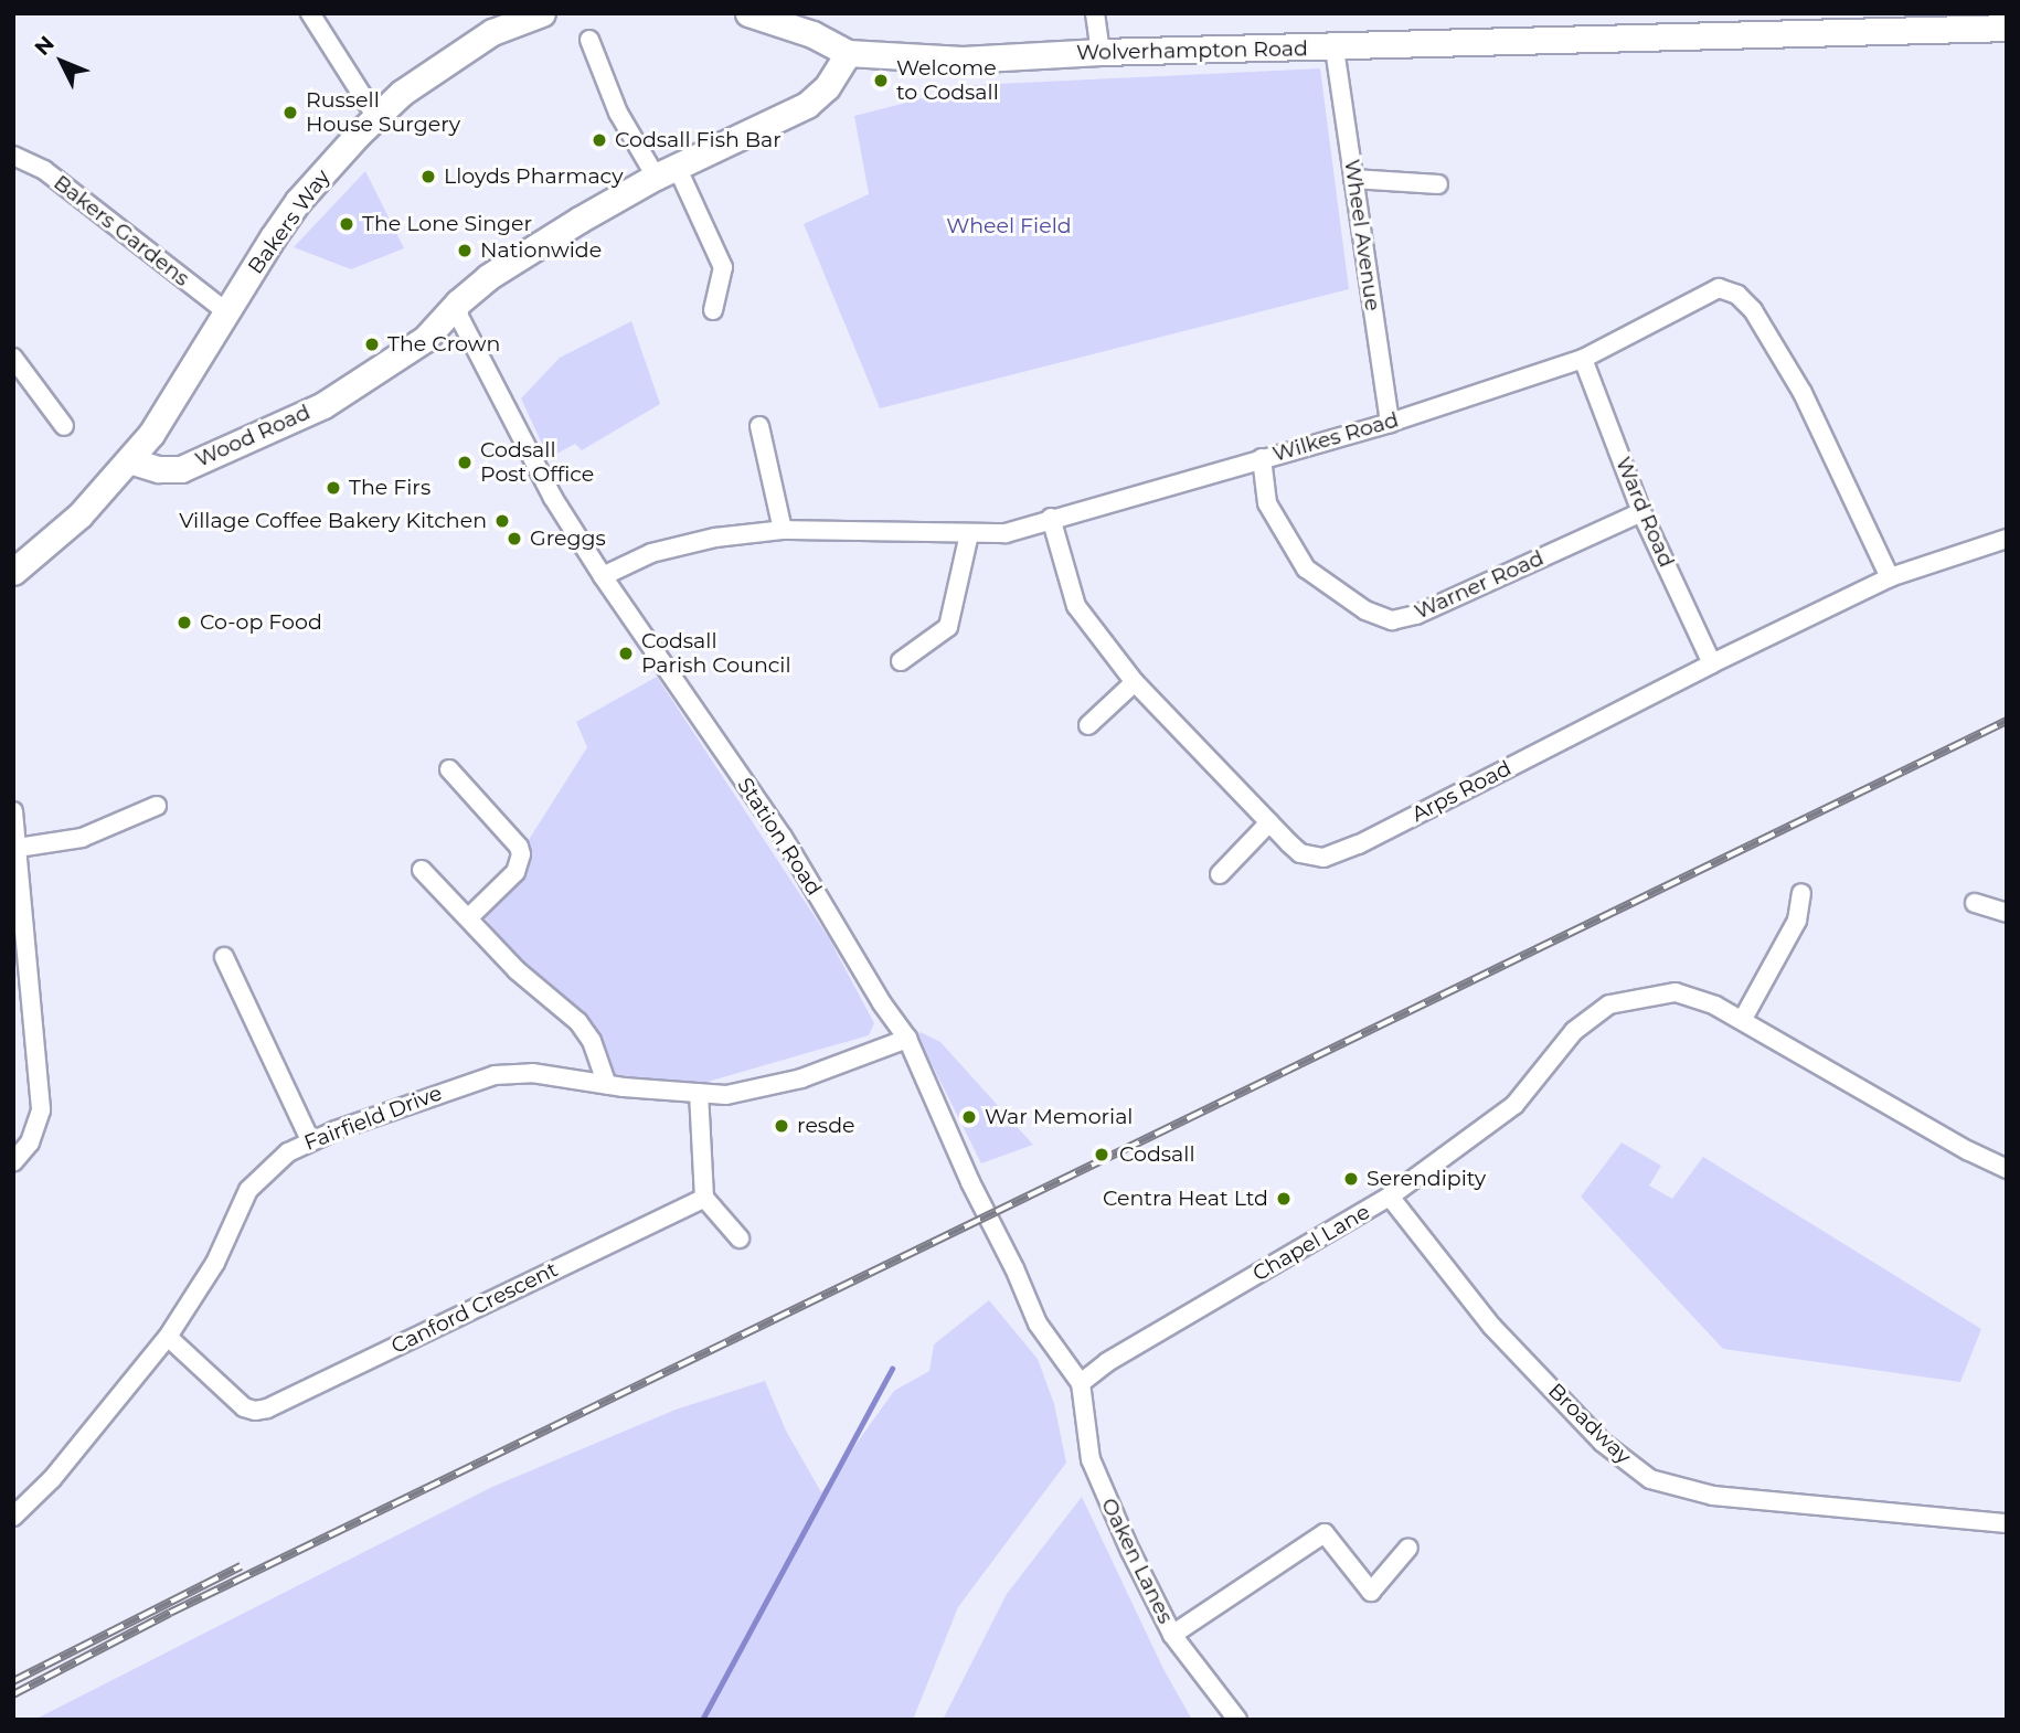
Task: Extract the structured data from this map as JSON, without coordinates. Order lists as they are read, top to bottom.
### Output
{
  "streets": {
    "street": [
      "Wolverhampton Road",
      "Bakers Way",
      "Bakers Gardens",
      "Wheel Avenue",
      "Wood Road",
      "Wilkes Road",
      "Ward Road",
      "Warner Road",
      "Arps Road",
      "Station Road",
      "Fairfield Drive",
      "Chapel Lane",
      "Canford Crescent",
      "Broadway",
      "Oaken Lanes"
    ]
  },
  "crossings": [
    ["Wolverhampton Road", "Wheel Avenue"],
    ["Bakers Way", "Bakers Gardens"],
    ["Bakers Way", "Wood Road"],
    ["Wheel Avenue", "Wilkes Road"],
    ["Wood Road", "Station Road"],
    ["Wilkes Road", "Ward Road"],
    ["Wilkes Road", "Warner Road"],
    ["Wilkes Road", "Arps Road"],
    ["Wilkes Road", "Station Road"],
    ["Ward Road", "Warner Road"],
    ["Ward Road", "Arps Road"],
    ["Station Road", "Fairfield Drive"],
    ["Station Road", "Chapel Lane"],
    ["Station Road", "Oaken Lanes"],
    ["Fairfield Drive", "Canford Crescent"],
    ["Chapel Lane", "Broadway"],
    ["Chapel Lane", "Oaken Lanes"]
  ],
  "parks": ["Wheel Field"],
  "places": [
    "Welcome to Codsall",
    "Russell House Surgery",
    "Codsall Fish Bar",
    "Lloyds Pharmacy",
    "The Lone Singer",
    "Nationwide",
    "The Crown",
    "Codsall Post Office",
    "The Firs",
    "Village Coffee Bakery Kitchen",
    "Greggs",
    "Co-op Food",
    "Codsall Parish Council",
    "War Memorial",
    "resde",
    "Codsall",
    "Serendipity",
    "Centra Heat Ltd"
  ],
  "north": "top left"
}
